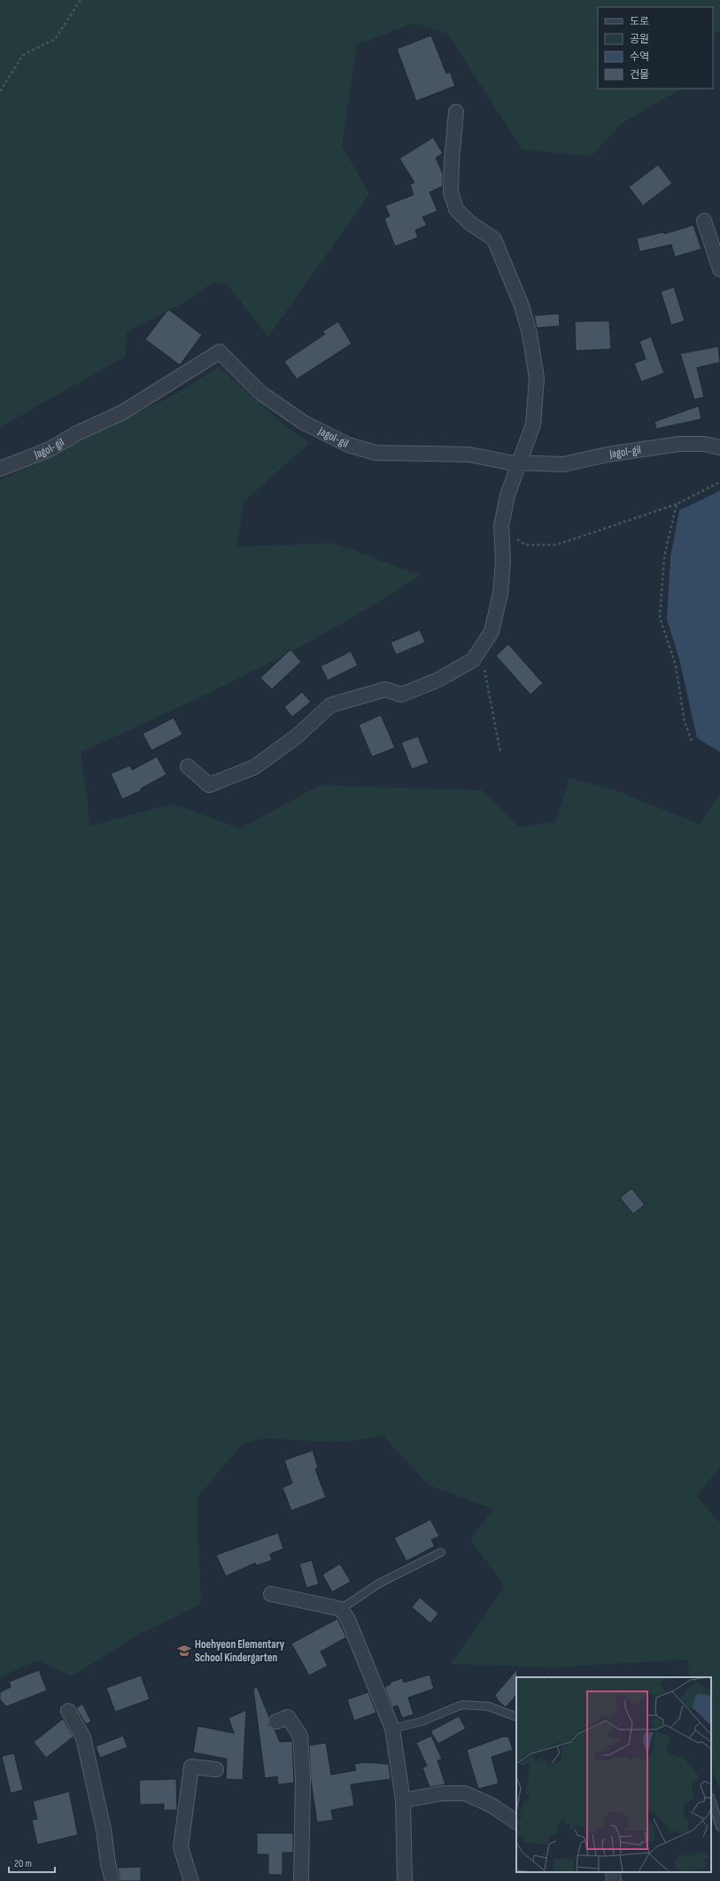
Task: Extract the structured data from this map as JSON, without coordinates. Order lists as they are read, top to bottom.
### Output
{
  "streets": {
    "street": ["Jagol-gil"]
  },
  "places": {
    "school or university": ["Hoehyeon Elementary School Kindergarten"]
  },
  "legend": [
    "도로",
    "공원",
    "수역",
    "건물"
  ],
  "scale_bar": "20 m"
}
